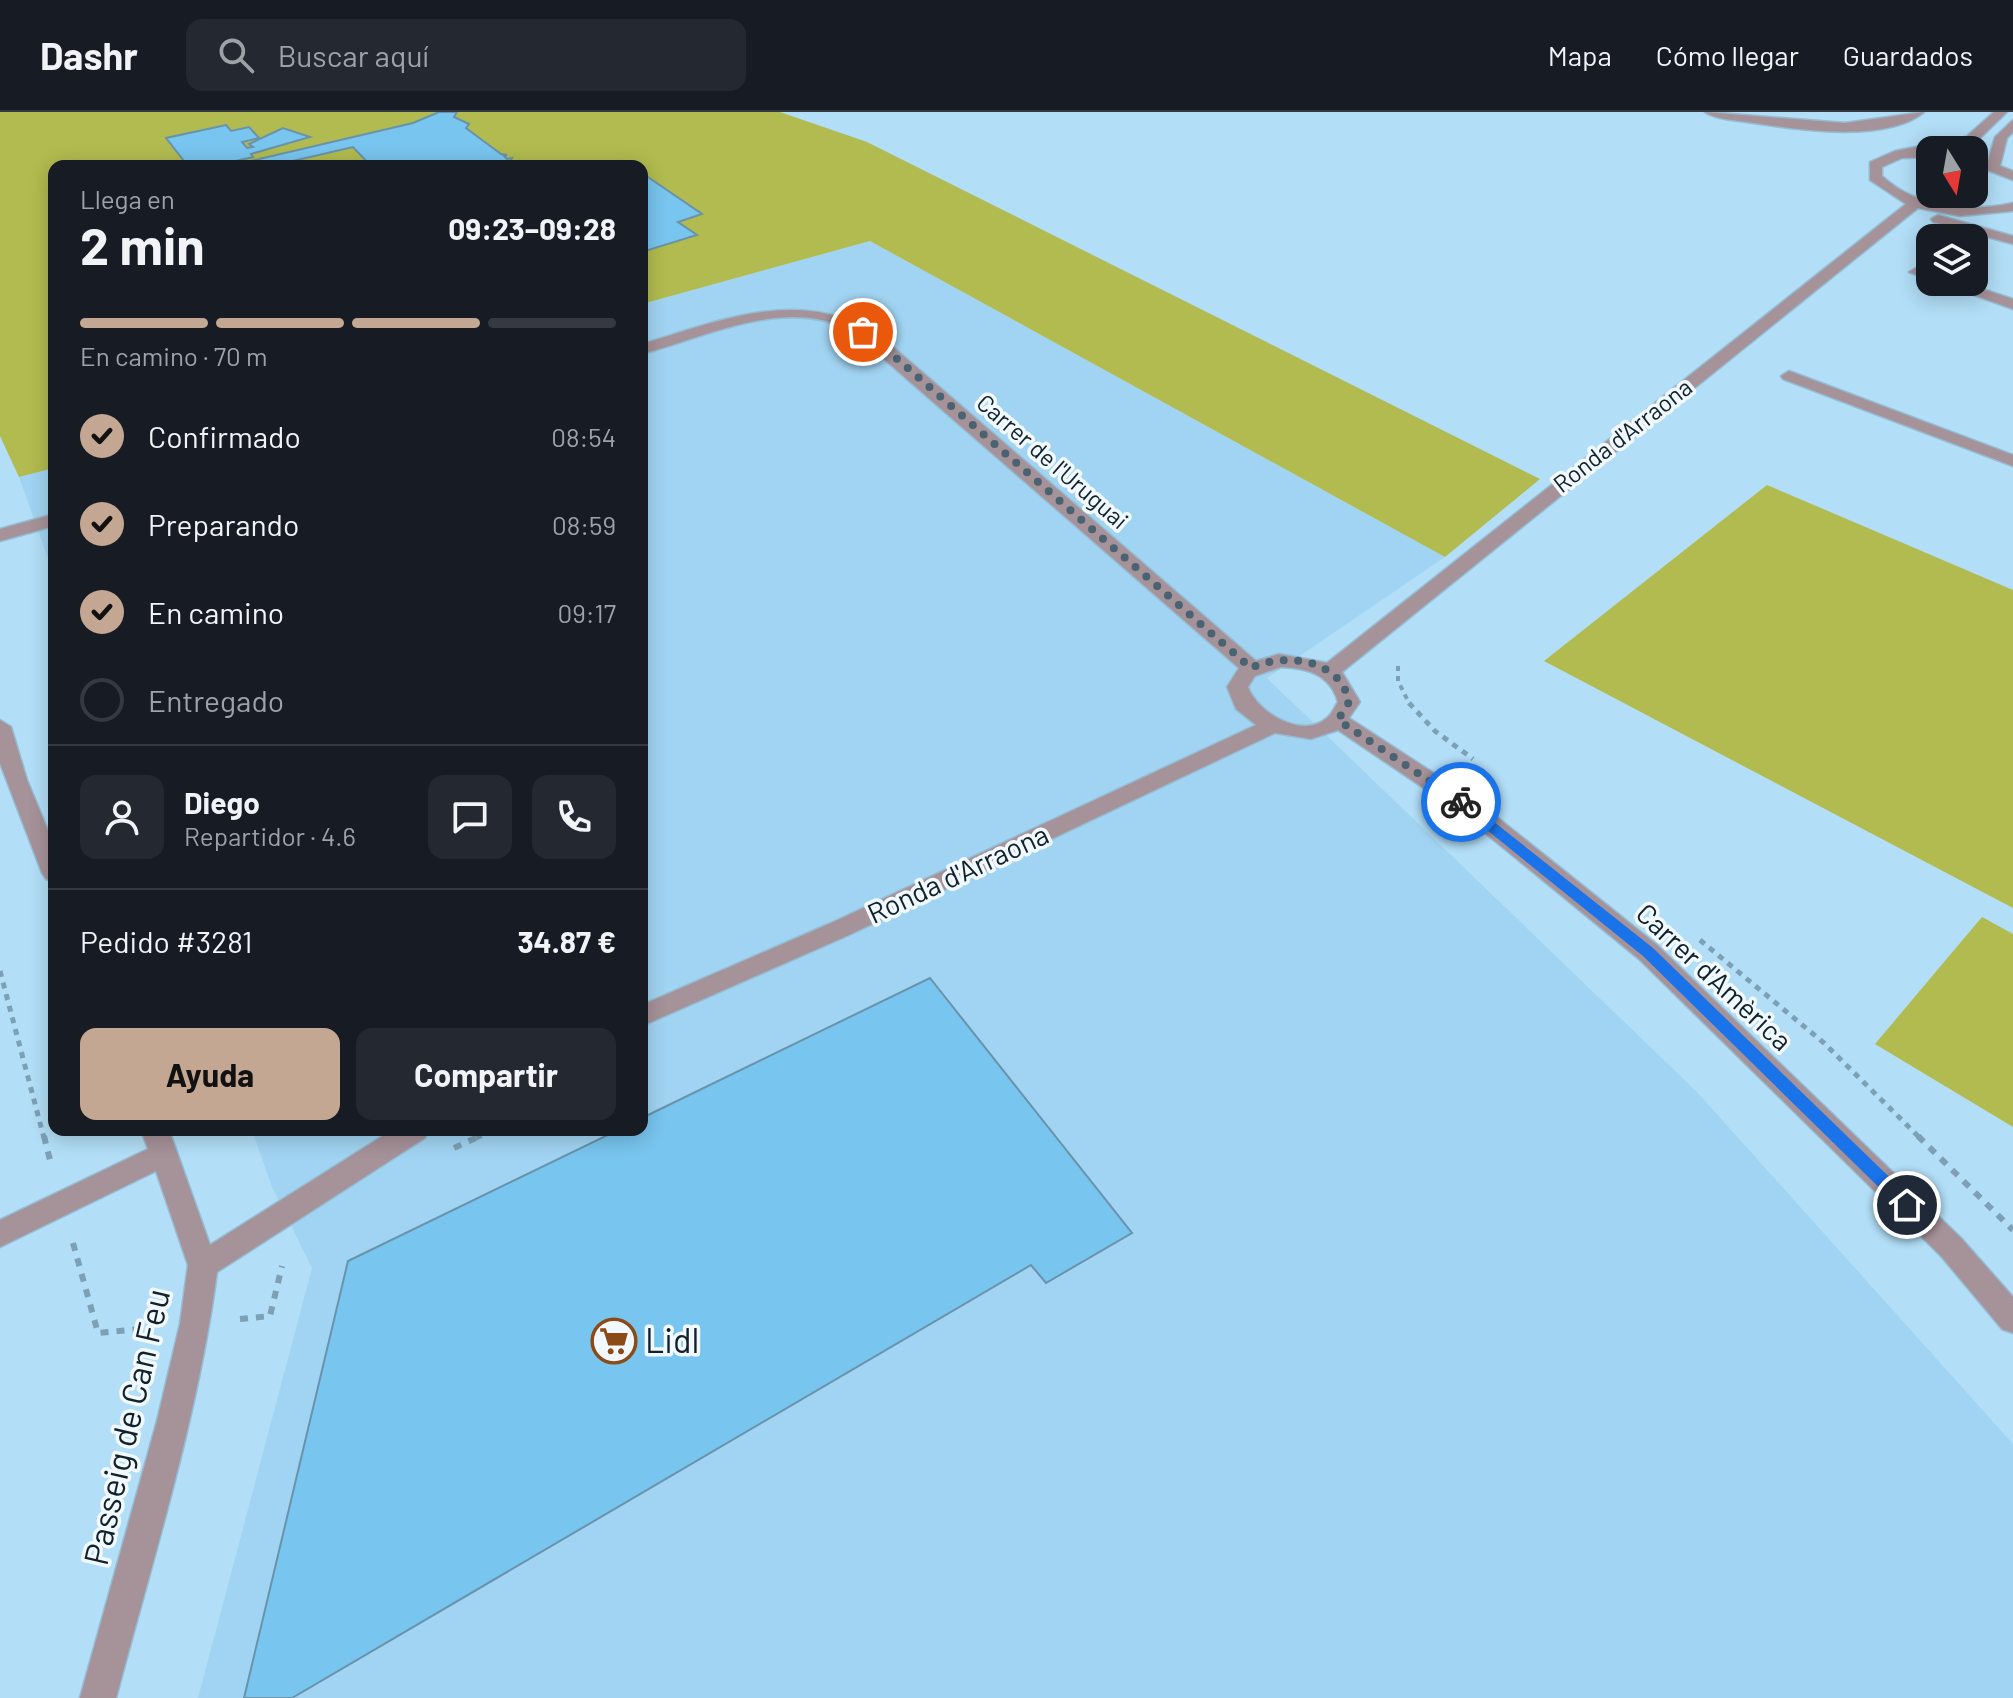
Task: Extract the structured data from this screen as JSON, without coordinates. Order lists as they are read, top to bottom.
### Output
{
  "streets": {
    "street": [
      "Ronda d'Arraona",
      "Carrer de l'Uruguai",
      "Carrer d'Amèrica",
      "Passeig de Can Feu"
    ]
  },
  "crossings": [
    ["Ronda d'Arraona", "Carrer de l'Uruguai"],
    ["Ronda d'Arraona", "Carrer d'Amèrica"],
    ["Carrer de l'Uruguai", "Carrer d'Amèrica"]
  ],
  "places": {
    "supermarket": ["Lidl"]
  },
  "north": "bottom",
  "page": {
    "header": "Dashr",
    "search": "Buscar aquí",
    "nav": ["Mapa", "Cómo llegar", "Guardados"],
    "heading": ["2 min", "Llega en", "09:23–09:28"],
    "panel": [
      "Diego",
      "Repartidor · 4.6",
      "Pedido #3281",
      "34.87 €"
    ],
    "bar": "En camino · 70 m",
    "list": [
      ["Confirmado", "08:54"],
      ["Preparando", "08:59"],
      ["En camino", "09:17"],
      "Entregado"
    ],
    "buttons": ["Ayuda", "Compartir"]
  }
}
